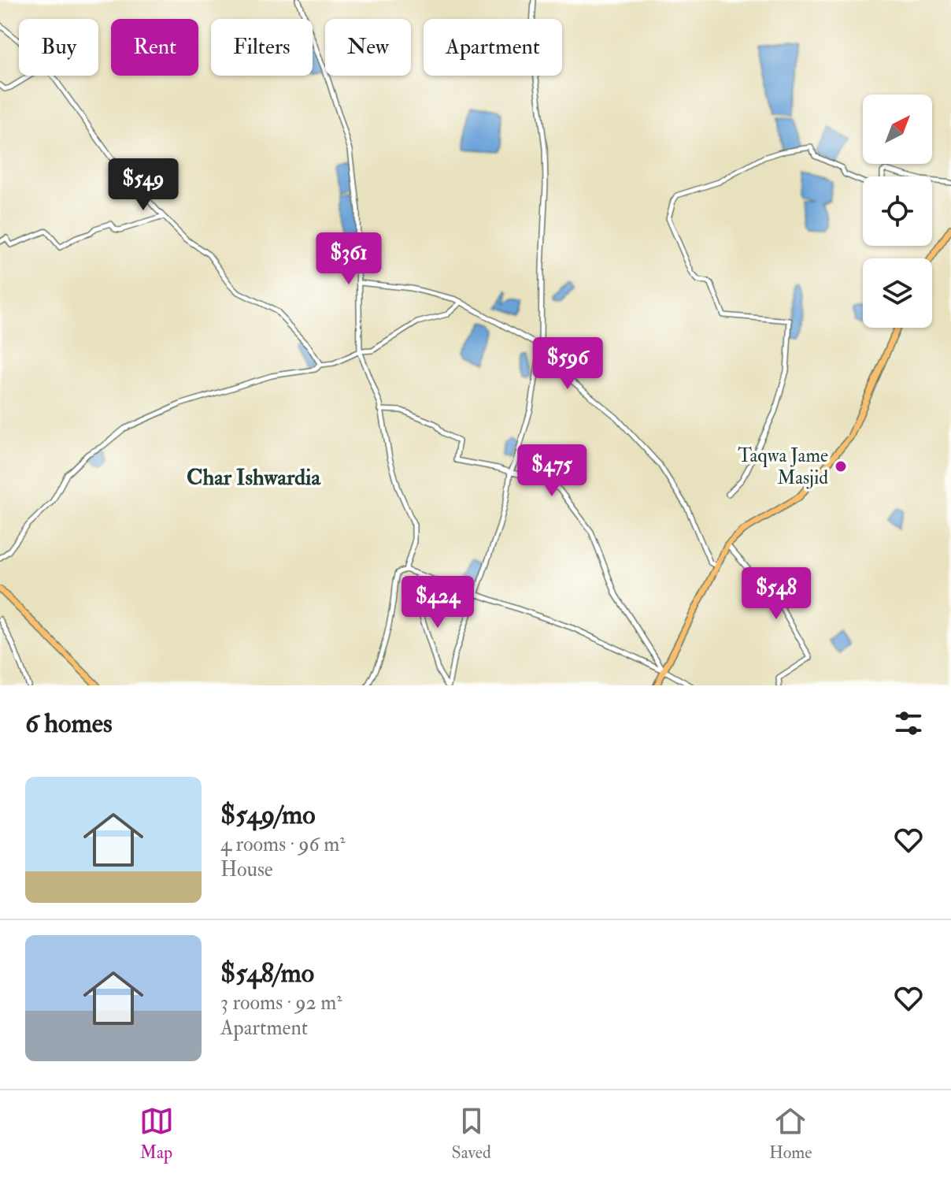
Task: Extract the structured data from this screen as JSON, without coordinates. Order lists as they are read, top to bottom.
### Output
{
  "districts": ["Char Ishwardia"],
  "places": ["Taqwa Jame Masjid"],
  "north": "top right",
  "page": {
    "chip": [
      "Buy",
      "Rent",
      "Filters",
      "New",
      "Apartment"
    ],
    "price": [
      "$549",
      "$361",
      "$596",
      "$475",
      "$548",
      "$424"
    ],
    "heading": "6 homes",
    "list": [
      {
        "name": "$549/mo",
        "note": "4 rooms · 96 m² · House"
      },
      {
        "name": "$548/mo",
        "note": "3 rooms · 92 m² · Apartment"
      }
    ],
    "tabs": ["Map", "Saved", "Home"]
  }
}
